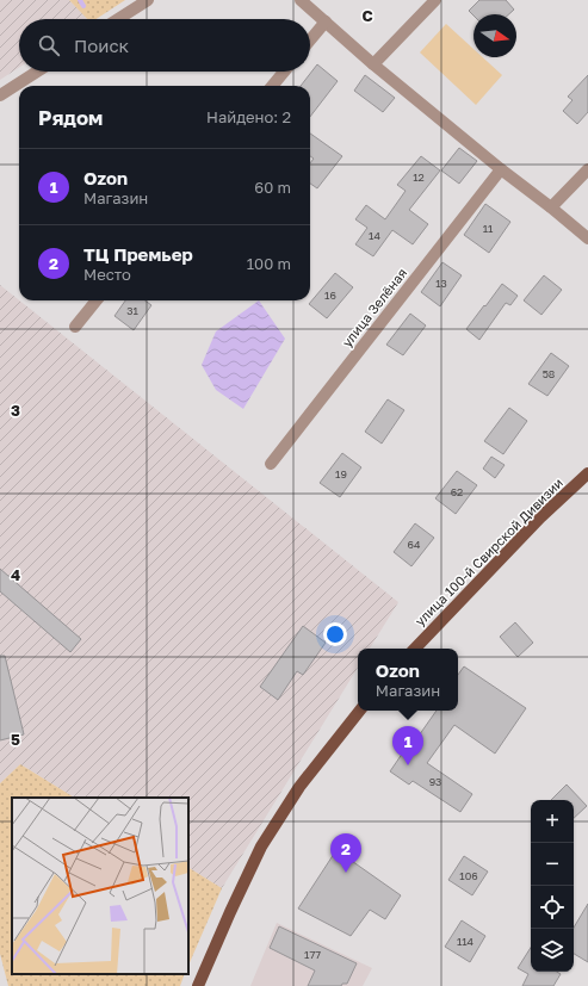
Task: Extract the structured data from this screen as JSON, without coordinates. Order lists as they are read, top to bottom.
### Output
{
  "streets": {
    "main road": ["улица 100-й Свирской Дивизии"],
    "street": ["улица Зелёная"]
  },
  "house_numbers": [
    "12",
    "11",
    "14",
    "13",
    "16",
    "31",
    "58",
    "19",
    "62",
    "64",
    "93",
    "106",
    "114",
    "177"
  ],
  "north": "right",
  "page": {
    "search": "Поиск",
    "heading": ["Рядом", "Найдено: 2"],
    "list": [
      {
        "mark": "1",
        "name": "Ozon",
        "note": "Магазин",
        "value": "60 m"
      },
      {
        "mark": "2",
        "name": "ТЦ Премьер",
        "note": "Место",
        "value": "100 m"
      }
    ],
    "popup": ["Ozon", "Магазин"],
    "pins": ["1", "2"],
    "map_buttons": ["+", "−"]
  },
  "grid": {
    "columns": ["C"],
    "rows": ["3", "4", "5"]
  }
}
